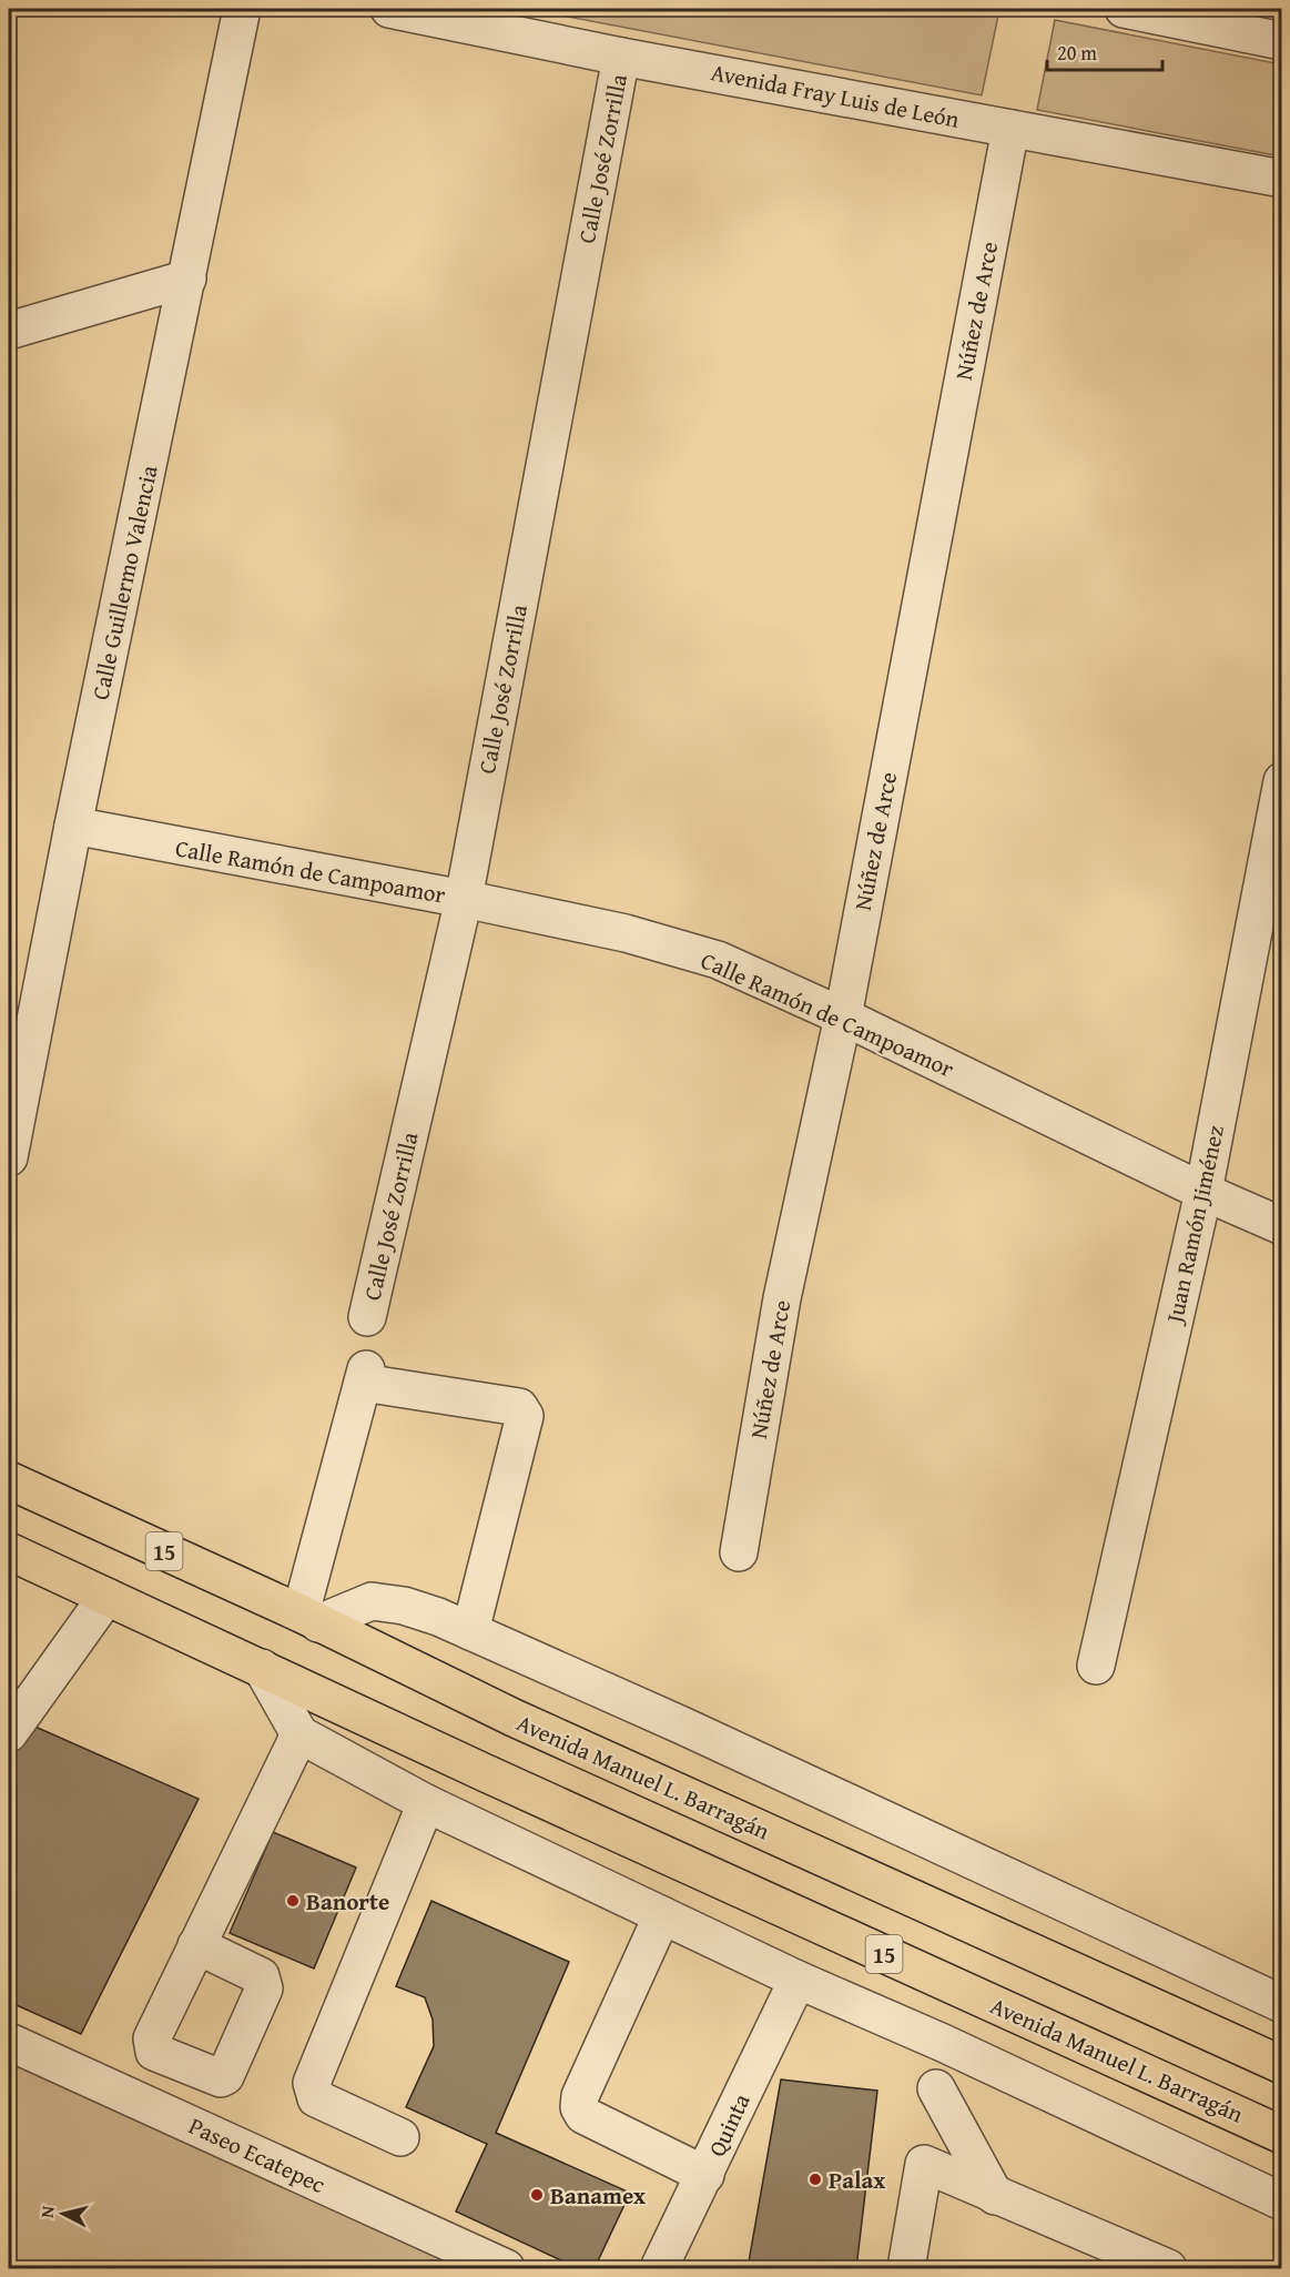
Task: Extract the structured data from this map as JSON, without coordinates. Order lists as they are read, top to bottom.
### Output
{
  "streets": {
    "highway": ["15", "Avenida Manuel L. Barragán"],
    "street": [
      "Avenida Fray Luis de León",
      "Calle José Zorrilla",
      "Núñez de Arce",
      "Calle Guillermo Valencia",
      "Calle Ramón de Campoamor",
      "Juan Ramón Jiménez",
      "Quinta",
      "Paseo Ecatepec"
    ]
  },
  "crossings": [
    ["Avenida Fray Luis de León", "Calle José Zorrilla"],
    ["Avenida Fray Luis de León", "Núñez de Arce"],
    ["Calle José Zorrilla", "Calle Ramón de Campoamor"],
    ["Núñez de Arce", "Calle Ramón de Campoamor"],
    ["Calle Guillermo Valencia", "Calle Ramón de Campoamor"],
    ["Calle Ramón de Campoamor", "Juan Ramón Jiménez"]
  ],
  "places": ["Banorte", "Palax", "Banamex"],
  "scale_bar": "20 m",
  "north": "left"
}
